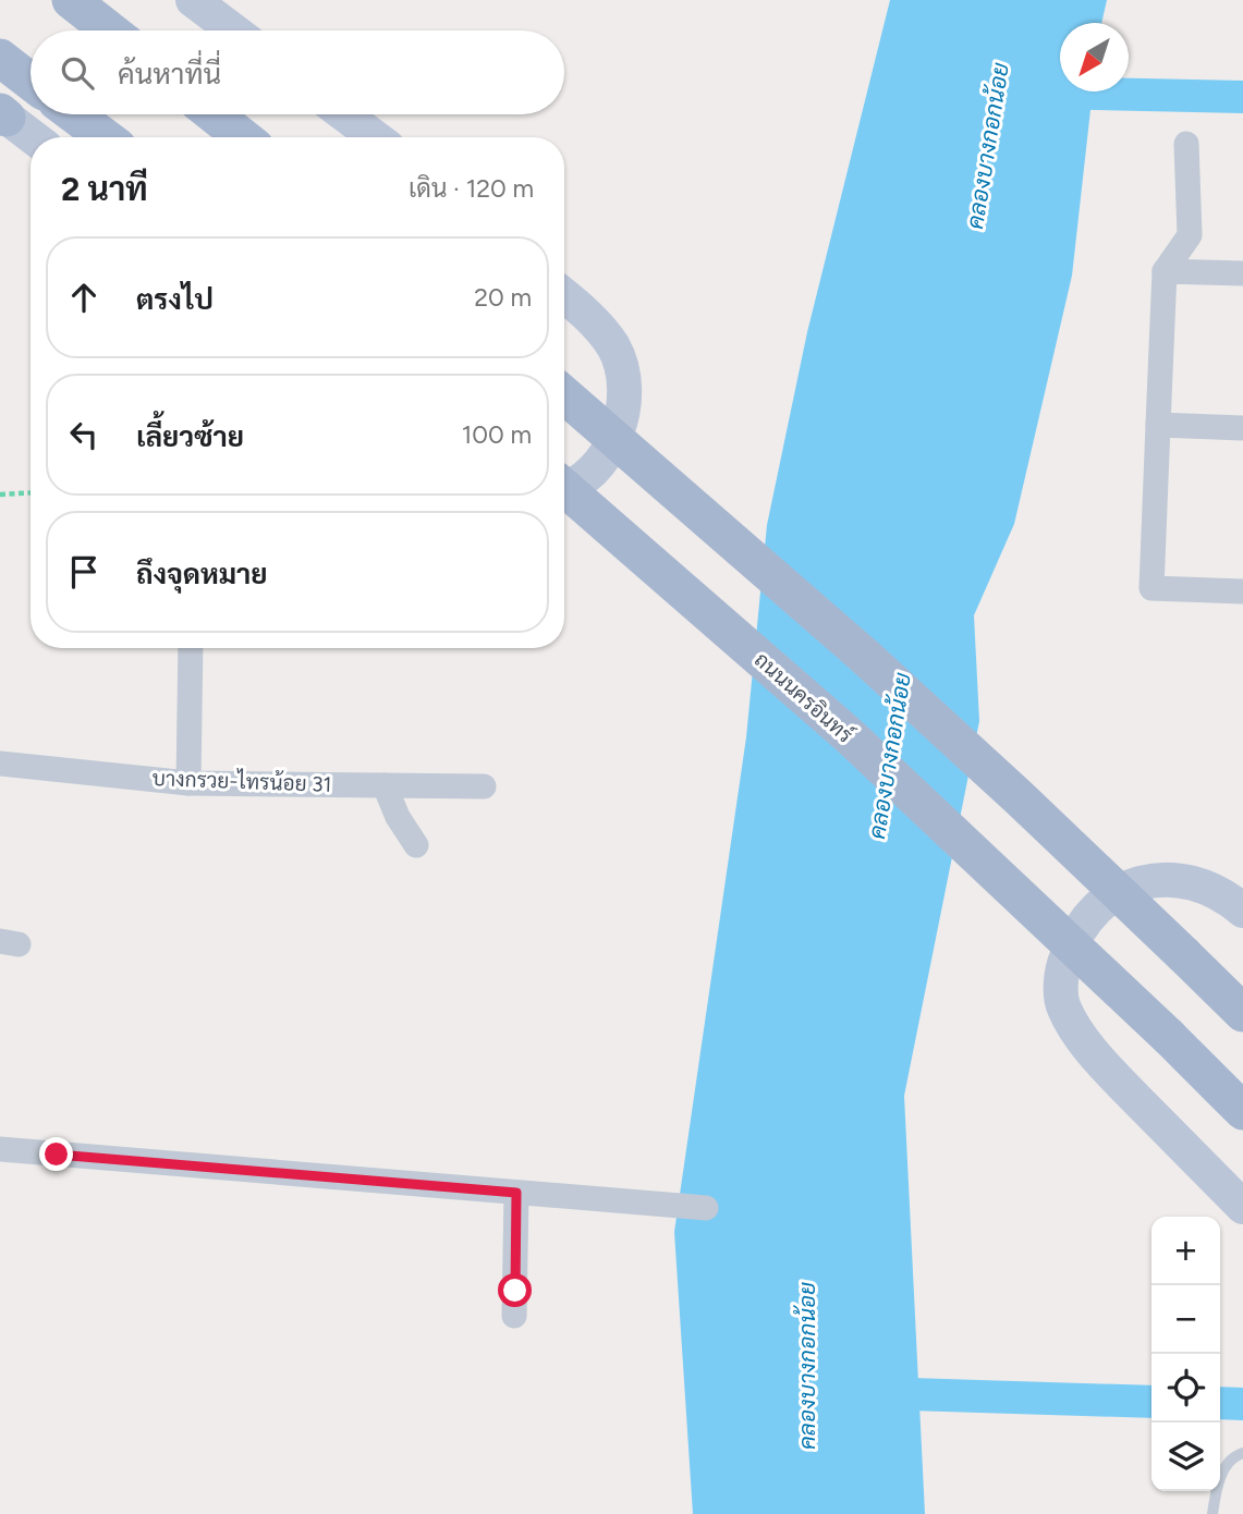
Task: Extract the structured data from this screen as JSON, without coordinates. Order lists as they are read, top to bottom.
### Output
{
  "streets": {
    "main road": ["ถนนนครอินทร์"],
    "street": ["บางกรวย-ไทรน้อย 31"]
  },
  "water": ["คลองบางกอกน้อย"],
  "north": "bottom left",
  "page": {
    "search": "ค้นหาที่นี่",
    "heading": ["2 นาที", "เดิน · 120 m"],
    "list": [
      ["ตรงไป", "20 m"],
      ["เลี้ยวซ้าย", "100 m"],
      "ถึงจุดหมาย"
    ],
    "map_buttons": ["+", "−"]
  }
}
